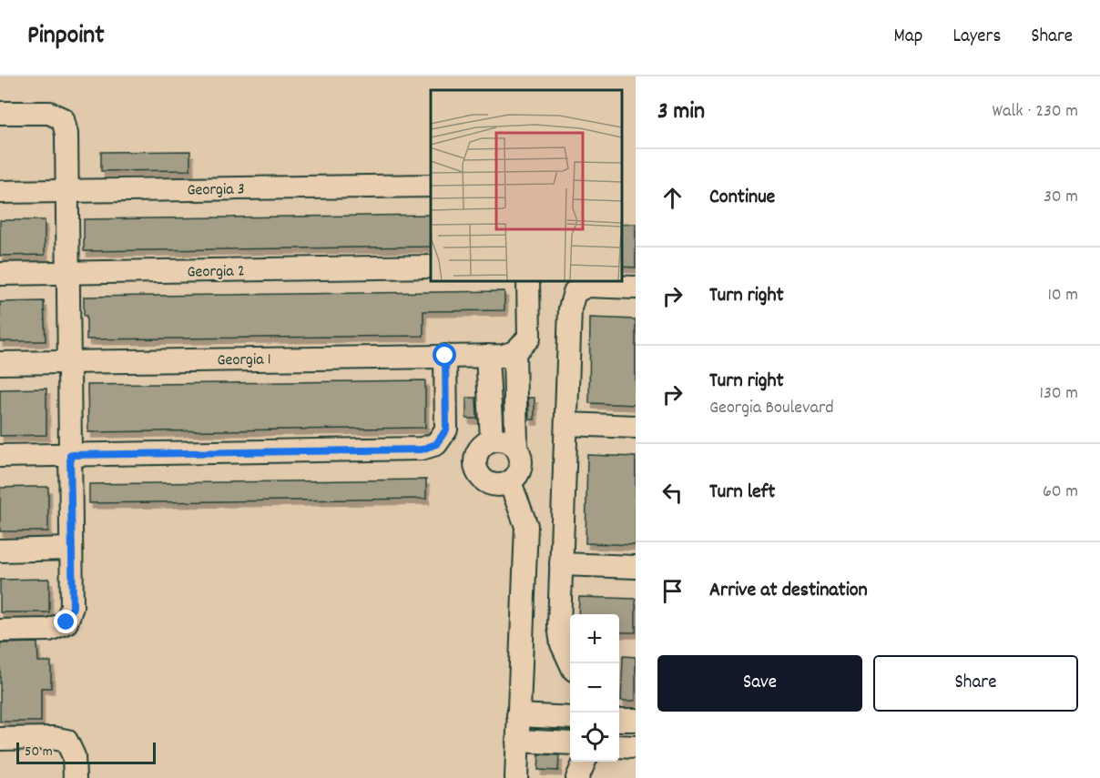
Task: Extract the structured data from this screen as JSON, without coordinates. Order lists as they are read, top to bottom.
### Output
{
  "streets": {
    "street": ["Georgia 3", "Georgia 2", "Georgia 1"]
  },
  "scale_bar": "50 m",
  "page": {
    "header": "Pinpoint",
    "nav": ["Map", "Layers", "Share"],
    "heading": ["3 min", "Walk · 230 m"],
    "list": [
      ["Continue", "30 m"],
      ["Turn right", "10 m"],
      ["Turn right", "Georgia Boulevard", "130 m"],
      ["Turn left", "60 m"],
      "Arrive at destination"
    ],
    "map_buttons": ["+", "−"],
    "buttons": ["Save", "Share"],
    "scale": "50 m"
  }
}
